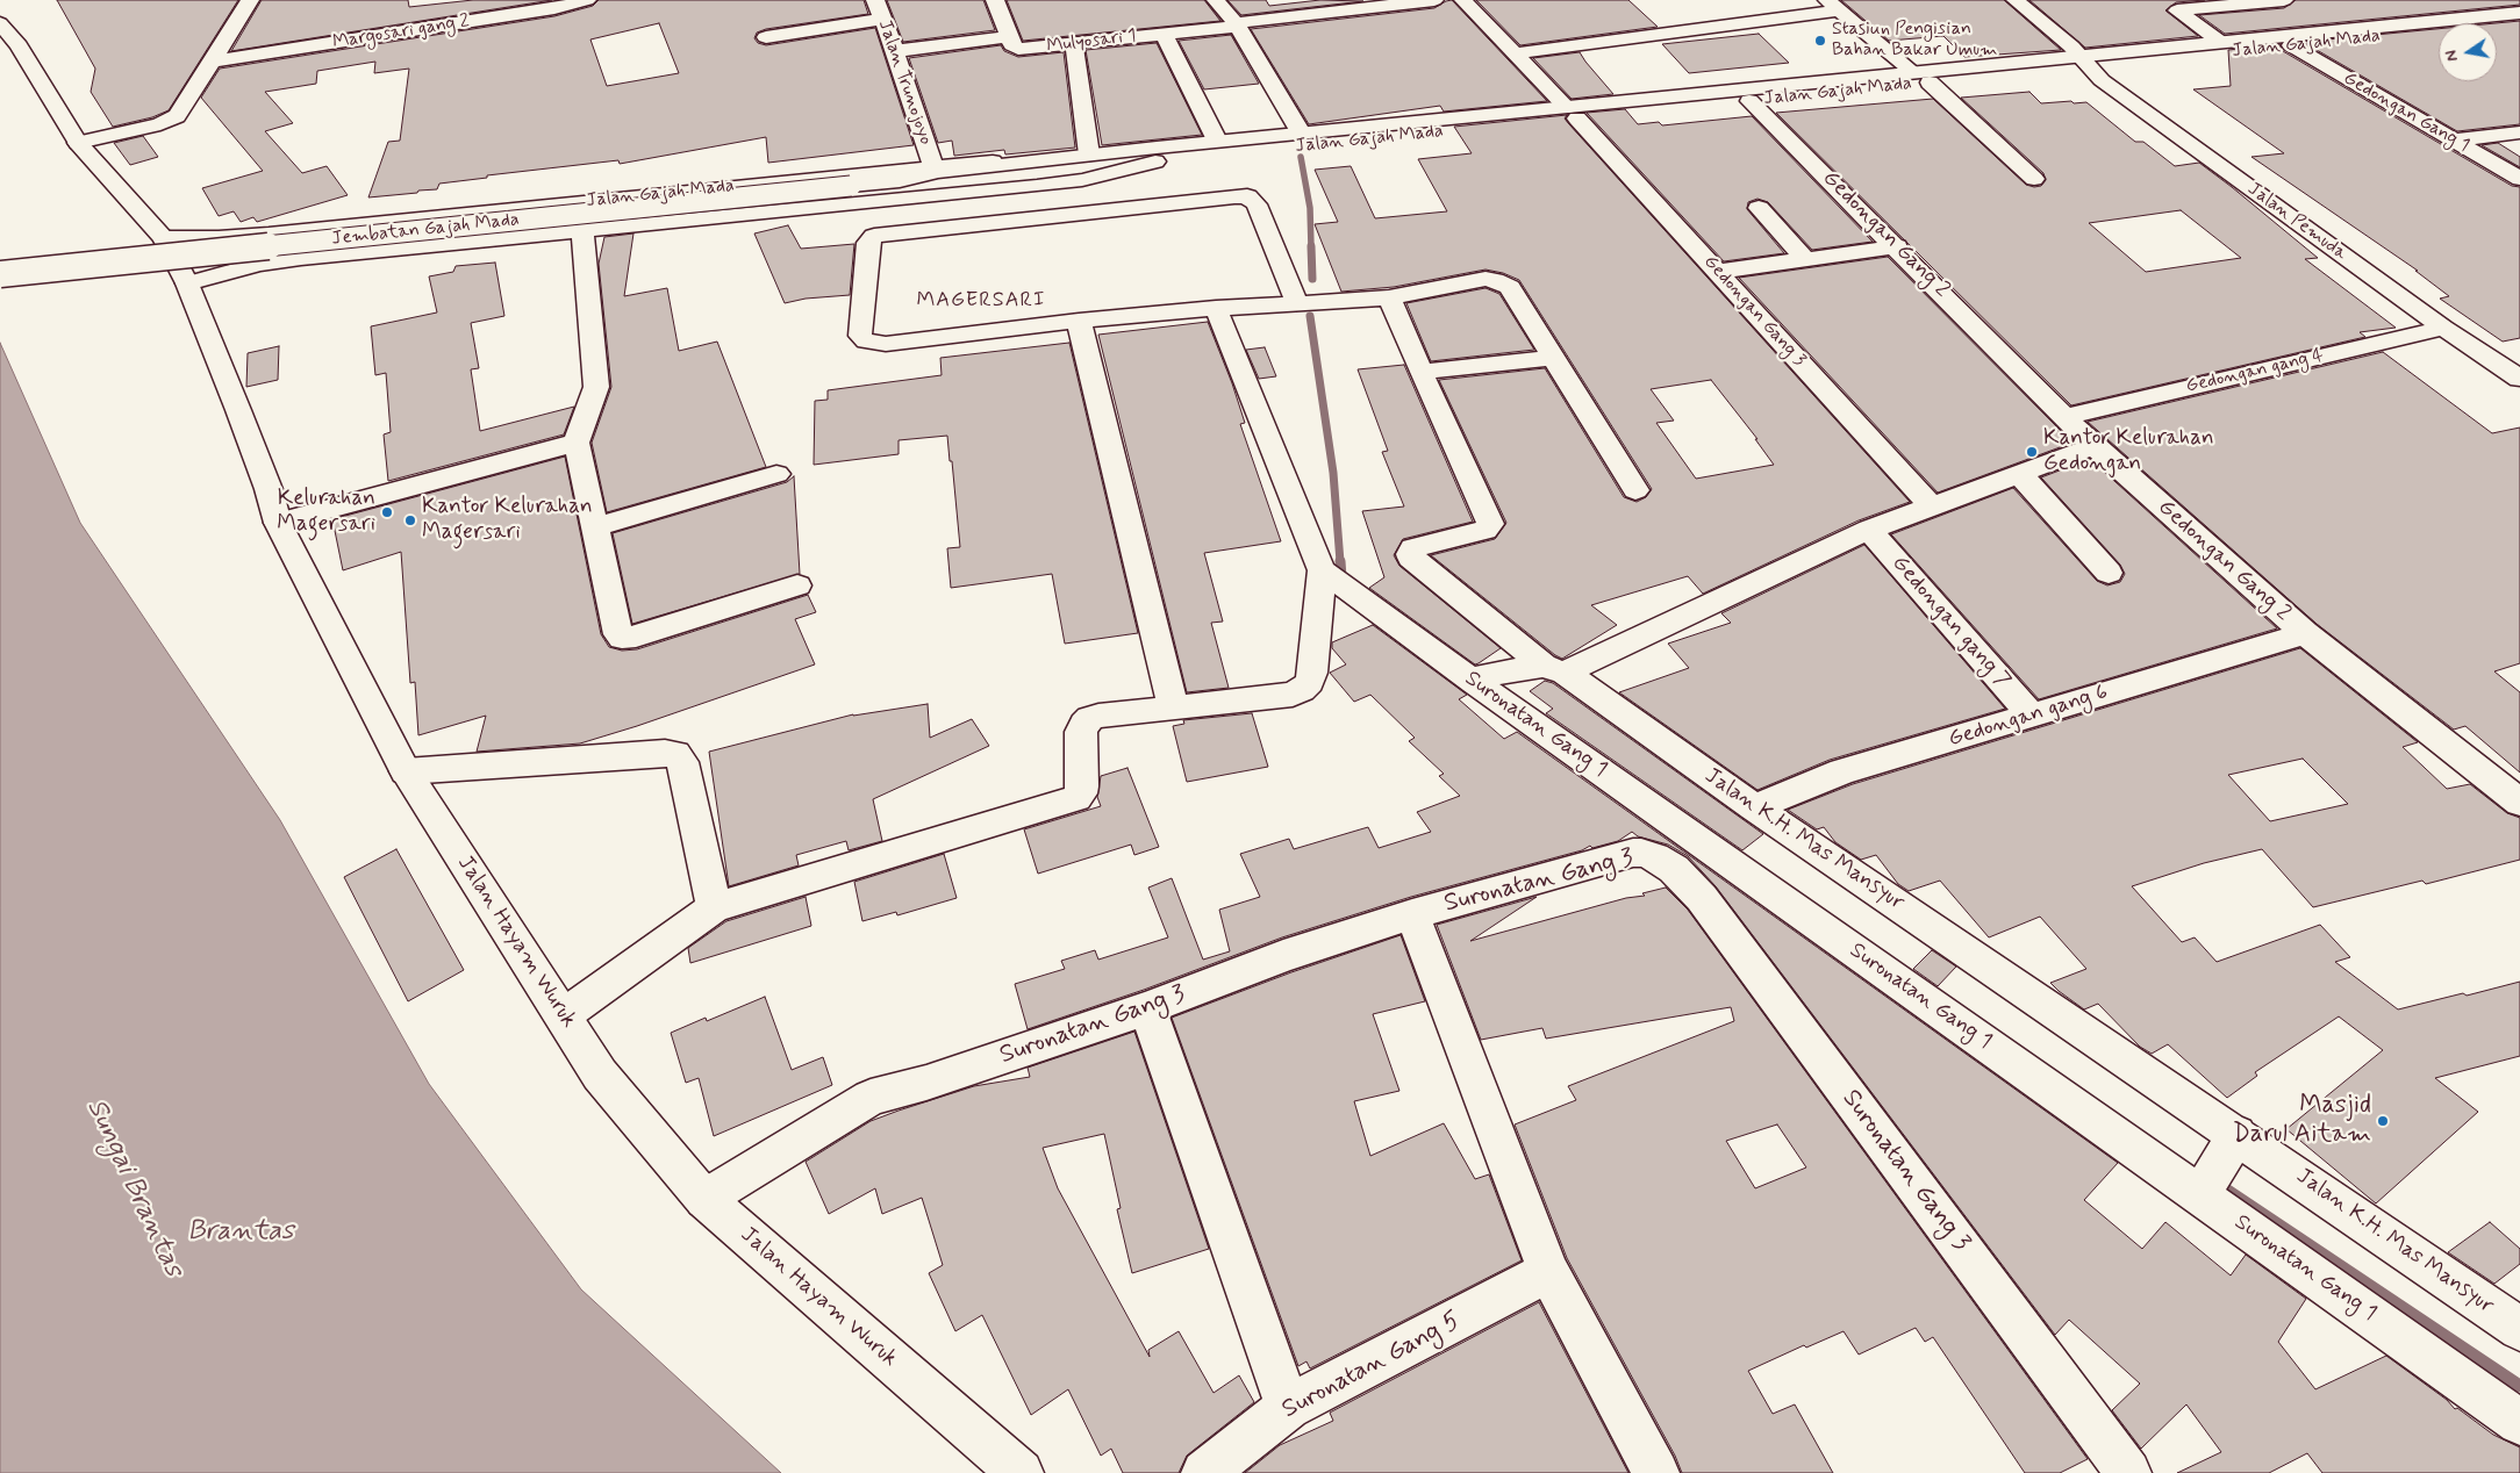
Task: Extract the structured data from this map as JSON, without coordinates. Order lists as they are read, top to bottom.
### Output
{
  "streets": {
    "street": [
      "Margosari gang 2",
      "Mulyosari 1",
      "Jalan Gajah Mada",
      "Jalan Trunojoyo",
      "Gedongan Gang 1",
      "Jalan Pemuda",
      "Jembatan Gajah Mada",
      "Gedongan Gang 2",
      "Gedongan Gang 3",
      "Gedongan gang 4",
      "Gedongan gang 7",
      "Gedongan gang 6",
      "Suronatan Gang 1",
      "Jalan K.H. Mas Mansyur",
      "Suronatan Gang 3",
      "Jalan Hayam Wuruk",
      "Suronatan Gang 5"
    ]
  },
  "crossings": [
    ["Jalan Gajah Mada", "Jalan Trunojoyo"],
    ["Jalan Gajah Mada", "Gedongan Gang 1"],
    ["Jalan Gajah Mada", "Jalan Pemuda"],
    ["Jalan Gajah Mada", "Jembatan Gajah Mada"],
    ["Jalan Gajah Mada", "Gedongan Gang 2"],
    ["Jalan Gajah Mada", "Gedongan Gang 3"],
    ["Jalan Gajah Mada", "Jalan Hayam Wuruk"],
    ["Jalan Pemuda", "Gedongan gang 4"],
    ["Gedongan Gang 2", "Gedongan gang 4"],
    ["Gedongan Gang 2", "Gedongan gang 6"],
    ["Gedongan gang 7", "Gedongan gang 6"],
    ["Gedongan gang 6", "Jalan K.H. Mas Mansyur"],
    ["Suronatan Gang 3", "Jalan Hayam Wuruk"]
  ],
  "districts": ["MAGERSARI"],
  "water": ["Sungai Brantas", "Brantas"],
  "places": [
    "Stasiun Pengisian Bahan Bakar Umum",
    "Kantor Kelurahan Gedongan",
    "Kelurahan Magersari",
    "Kantor Kelurahan Magersari",
    "Masjid Darul Aitam"
  ],
  "north": "left"
}
